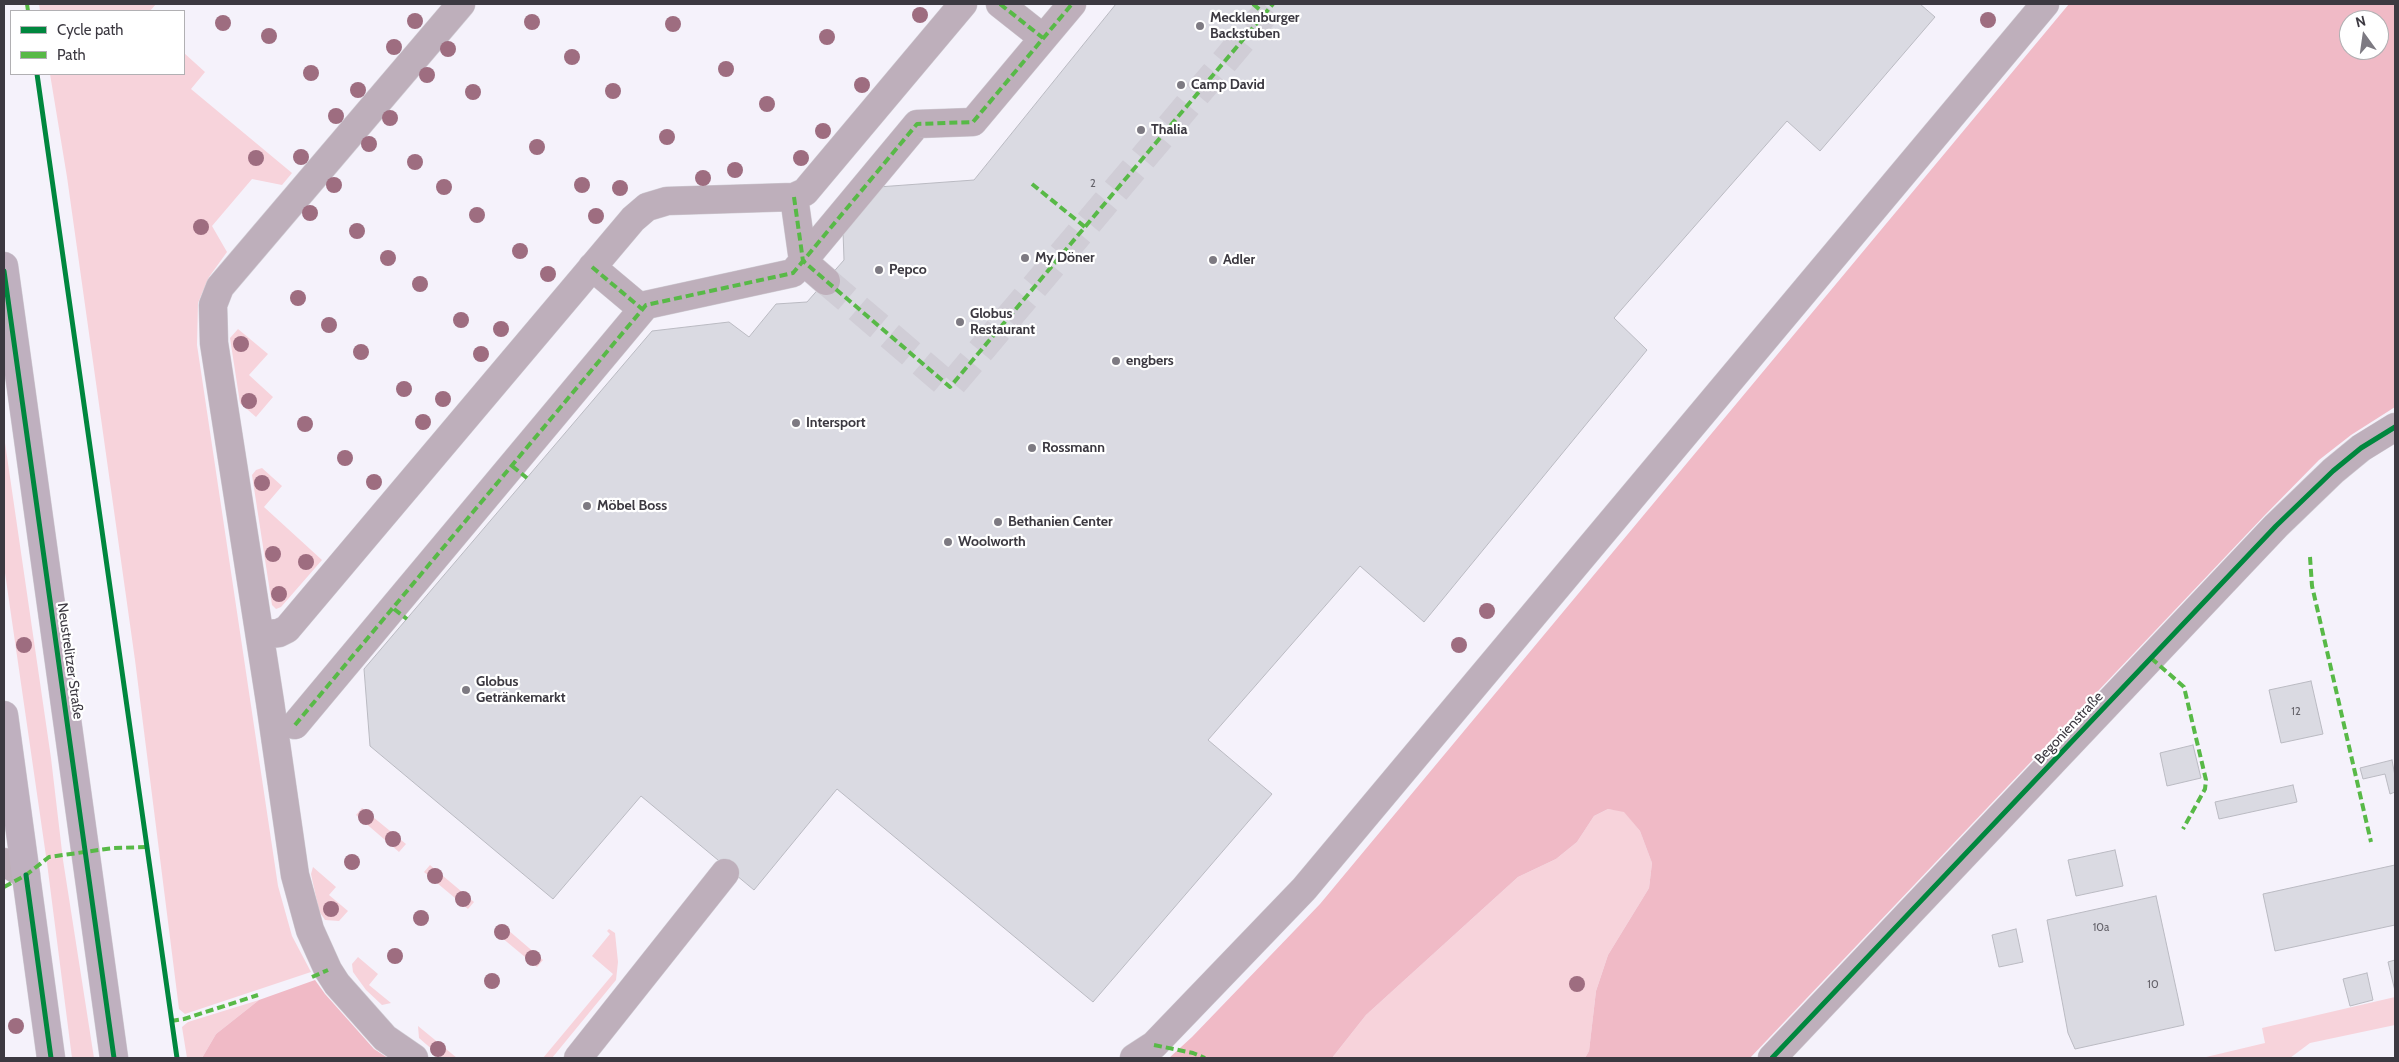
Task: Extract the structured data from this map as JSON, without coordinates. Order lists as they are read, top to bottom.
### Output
{
  "streets": {
    "main road": ["Neustrelitzer Straße"],
    "street": ["Begonienstraße"]
  },
  "places": [
    "Mecklenburger Backstuben",
    "Camp David",
    "Thalia",
    "My Döner",
    "Adler",
    "Pepco",
    "Globus Restaurant",
    "engbers",
    "Intersport",
    "Rossmann",
    "Möbel Boss",
    "Bethanien Center",
    "Woolworth",
    "Globus Getränkemarkt"
  ],
  "house_numbers": [
    "2",
    "12",
    "10a",
    "10"
  ],
  "legend": ["Cycle path", "Path"],
  "north": "top"
}
